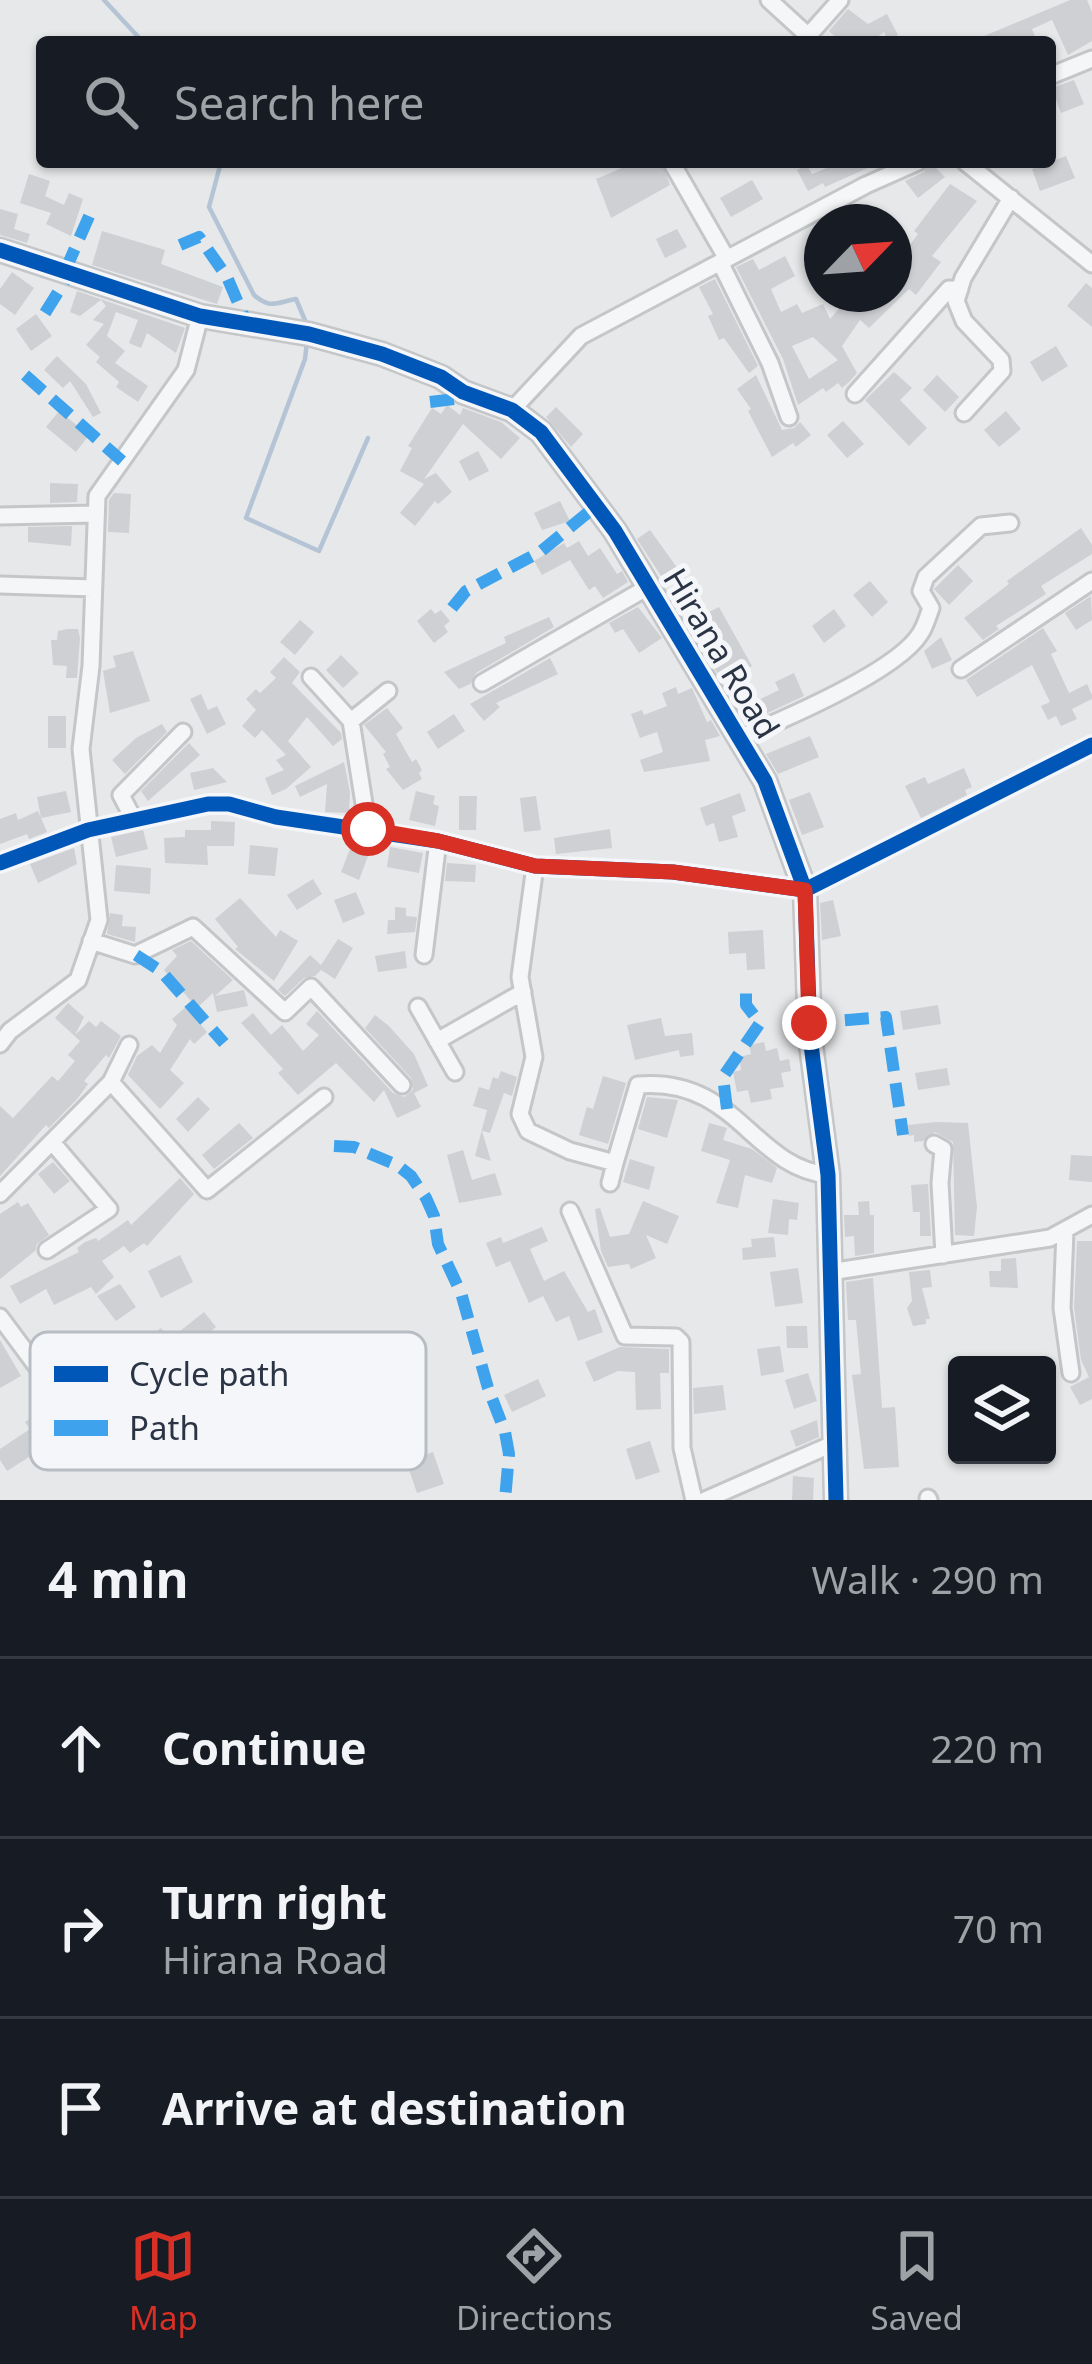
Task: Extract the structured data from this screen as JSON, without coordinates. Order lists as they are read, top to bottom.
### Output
{
  "streets": {
    "street": ["Hirana Road"]
  },
  "legend": ["Cycle path", "Path"],
  "north": "top right",
  "page": {
    "search": "Search here",
    "heading": ["4 min", "Walk · 290 m"],
    "list": [
      ["Continue", "220 m"],
      ["Turn right", "Hirana Road", "70 m"],
      "Arrive at destination"
    ],
    "nav": ["Map", "Directions", "Saved"]
  }
}
